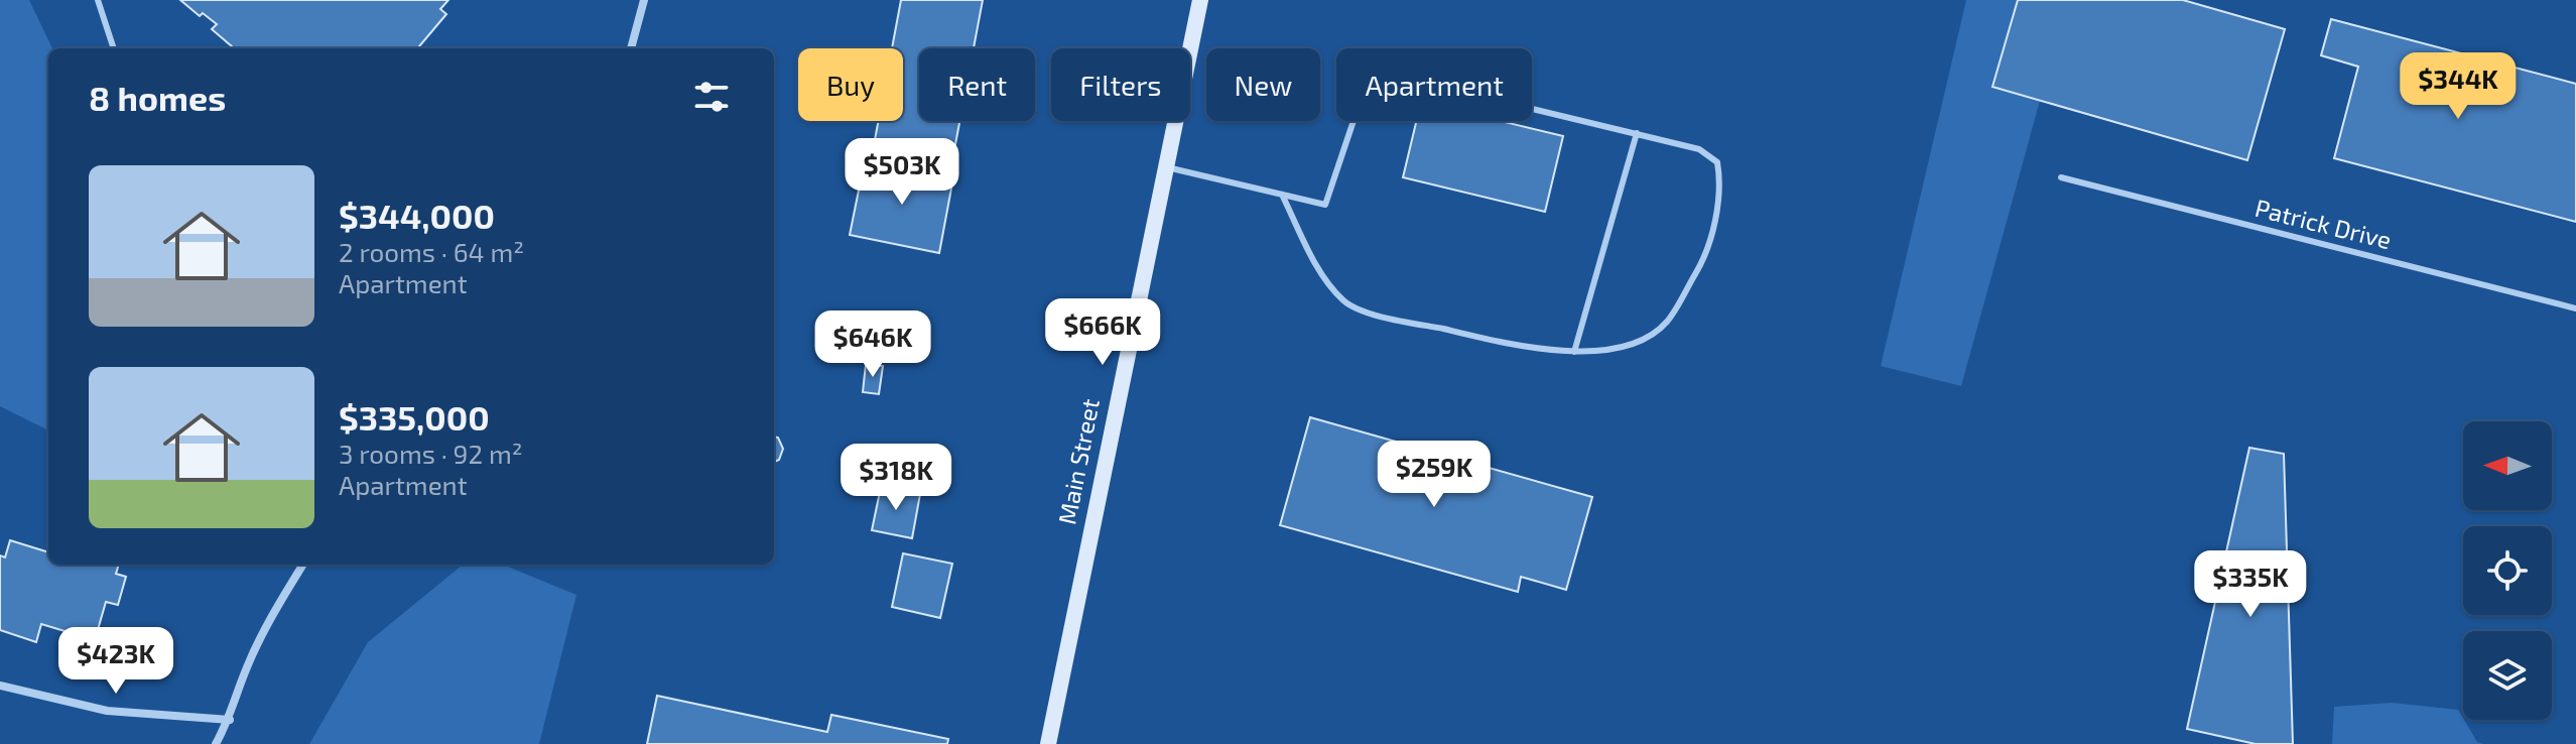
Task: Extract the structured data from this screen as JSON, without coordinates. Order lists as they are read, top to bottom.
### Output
{
  "streets": {
    "main road": ["Main Street"],
    "lane": ["Patrick Drive"]
  },
  "north": "left",
  "page": {
    "chip": [
      "Buy",
      "Rent",
      "Filters",
      "New",
      "Apartment"
    ],
    "heading": "8 homes",
    "price": [
      "$344K",
      "$503K",
      "$666K",
      "$646K",
      "$259K",
      "$318K",
      "$335K",
      "$423K"
    ],
    "list": [
      {
        "name": "$344,000",
        "note": "2 rooms · 64 m² · Apartment"
      },
      {
        "name": "$335,000",
        "note": "3 rooms · 92 m² · Apartment"
      }
    ]
  }
}
